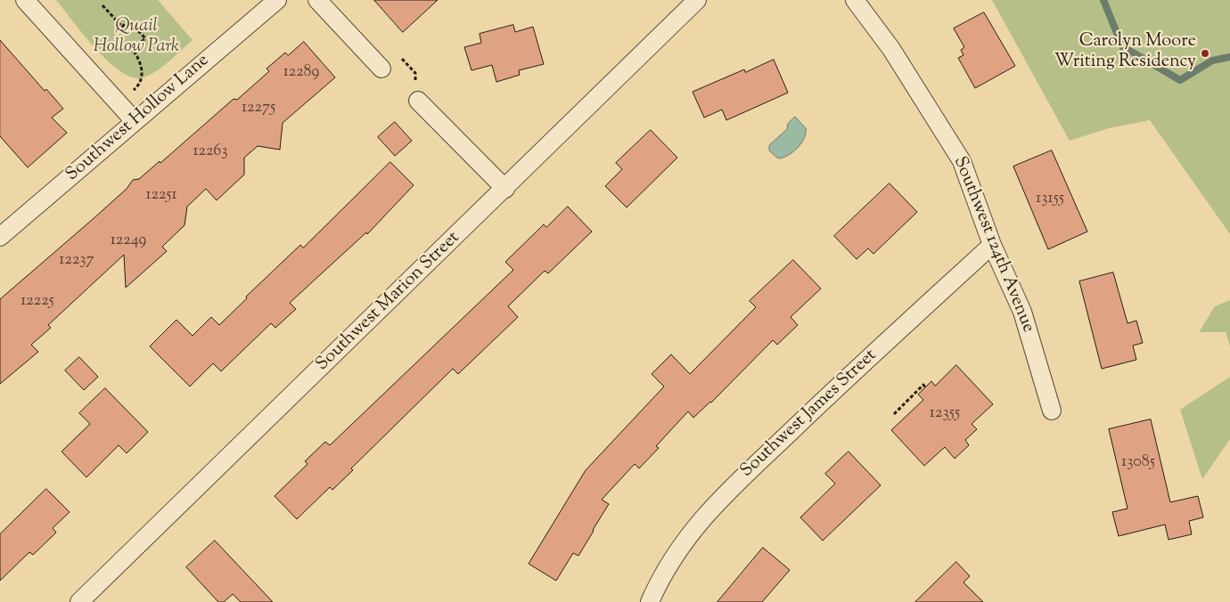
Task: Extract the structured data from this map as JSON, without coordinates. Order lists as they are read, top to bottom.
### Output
{
  "streets": {
    "street": [
      "Southwest Hollow Lane",
      "Southwest 124th Avenue",
      "Southwest Marion Street",
      "Southwest James Street"
    ]
  },
  "crossings": [
    ["Southwest 124th Avenue", "Southwest James Street"]
  ],
  "parks": ["Quail Hollow Park"],
  "places": ["Carolyn Moore Writing Residency"],
  "house_numbers": [
    "12289",
    "12275",
    "12263",
    "12251",
    "13155",
    "12249",
    "12237",
    "12225",
    "12355",
    "13085"
  ]
}
